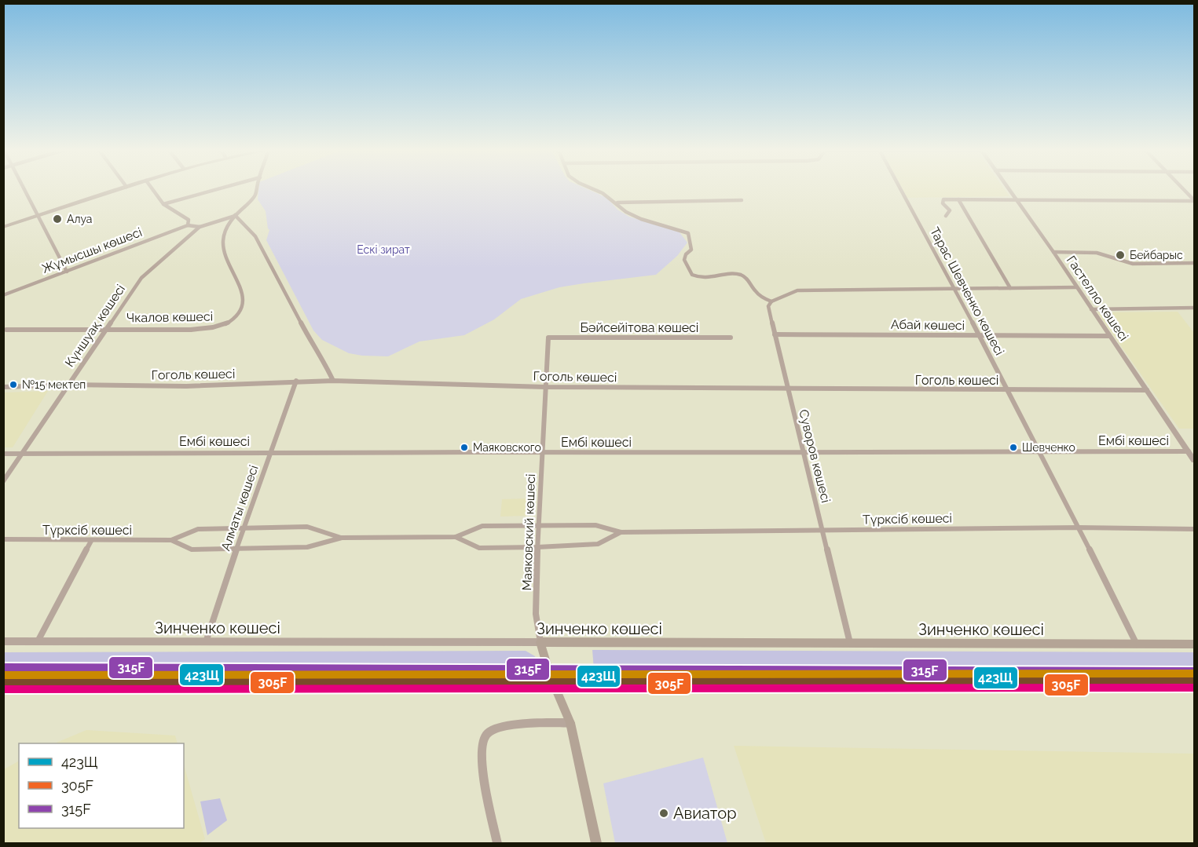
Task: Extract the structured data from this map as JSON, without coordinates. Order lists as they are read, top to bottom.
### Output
{
  "streets": {
    "main road": ["Зинченко көшесі"],
    "street": [
      "Жұмысшы көшесі",
      "Тарас Шевченко көшесі",
      "Гастелло көшесі",
      "Чкалов көшесі",
      "Абай көшесі",
      "Күншуақ көшесі",
      "Бәйсейітова көшесі",
      "Гоголь көшесі",
      "Ембі көшесі",
      "Суворов көшесі",
      "Алматы көшесі",
      "Түрксіб көшесі",
      "Маяковский көшесі"
    ]
  },
  "crossings": [
    ["Тарас Шевченко көшесі", "Абай көшесі"],
    ["Тарас Шевченко көшесі", "Гоголь көшесі"],
    ["Тарас Шевченко көшесі", "Ембі көшесі"],
    ["Тарас Шевченко көшесі", "Түрксіб көшесі"],
    ["Тарас Шевченко көшесі", "Зинченко көшесі"],
    ["Гастелло көшесі", "Абай көшесі"],
    ["Гастелло көшесі", "Гоголь көшесі"],
    ["Гастелло көшесі", "Ембі көшесі"],
    ["Чкалов көшесі", "Күншуақ көшесі"],
    ["Абай көшесі", "Суворов көшесі"],
    ["Күншуақ көшесі", "Гоголь көшесі"],
    ["Күншуақ көшесі", "Ембі көшесі"],
    ["Бәйсейітова көшесі", "Маяковский көшесі"],
    ["Гоголь көшесі", "Суворов көшесі"],
    ["Гоголь көшесі", "Алматы көшесі"],
    ["Гоголь көшесі", "Маяковский көшесі"],
    ["Ембі көшесі", "Суворов көшесі"],
    ["Ембі көшесі", "Алматы көшесі"],
    ["Ембі көшесі", "Маяковский көшесі"],
    ["Суворов көшесі", "Түрксіб көшесі"],
    ["Суворов көшесі", "Зинченко көшесі"],
    ["Алматы көшесі", "Түрксіб көшесі"],
    ["Алматы көшесі", "Зинченко көшесі"],
    ["Түрксіб көшесі", "Маяковский көшесі"],
    ["Маяковский көшесі", "Зинченко көшесі"]
  ],
  "parks": ["Ескі зират"],
  "places": [
    "Алуа",
    "Бейбарыс",
    "№15 мектеп",
    "Маяковского",
    "Шевченко",
    "Авиатор"
  ],
  "lines": ["transit line 315F", "transit line 423Щ", "transit line 305F"],
  "legend": ["423Щ", "305F", "315F"]
}
